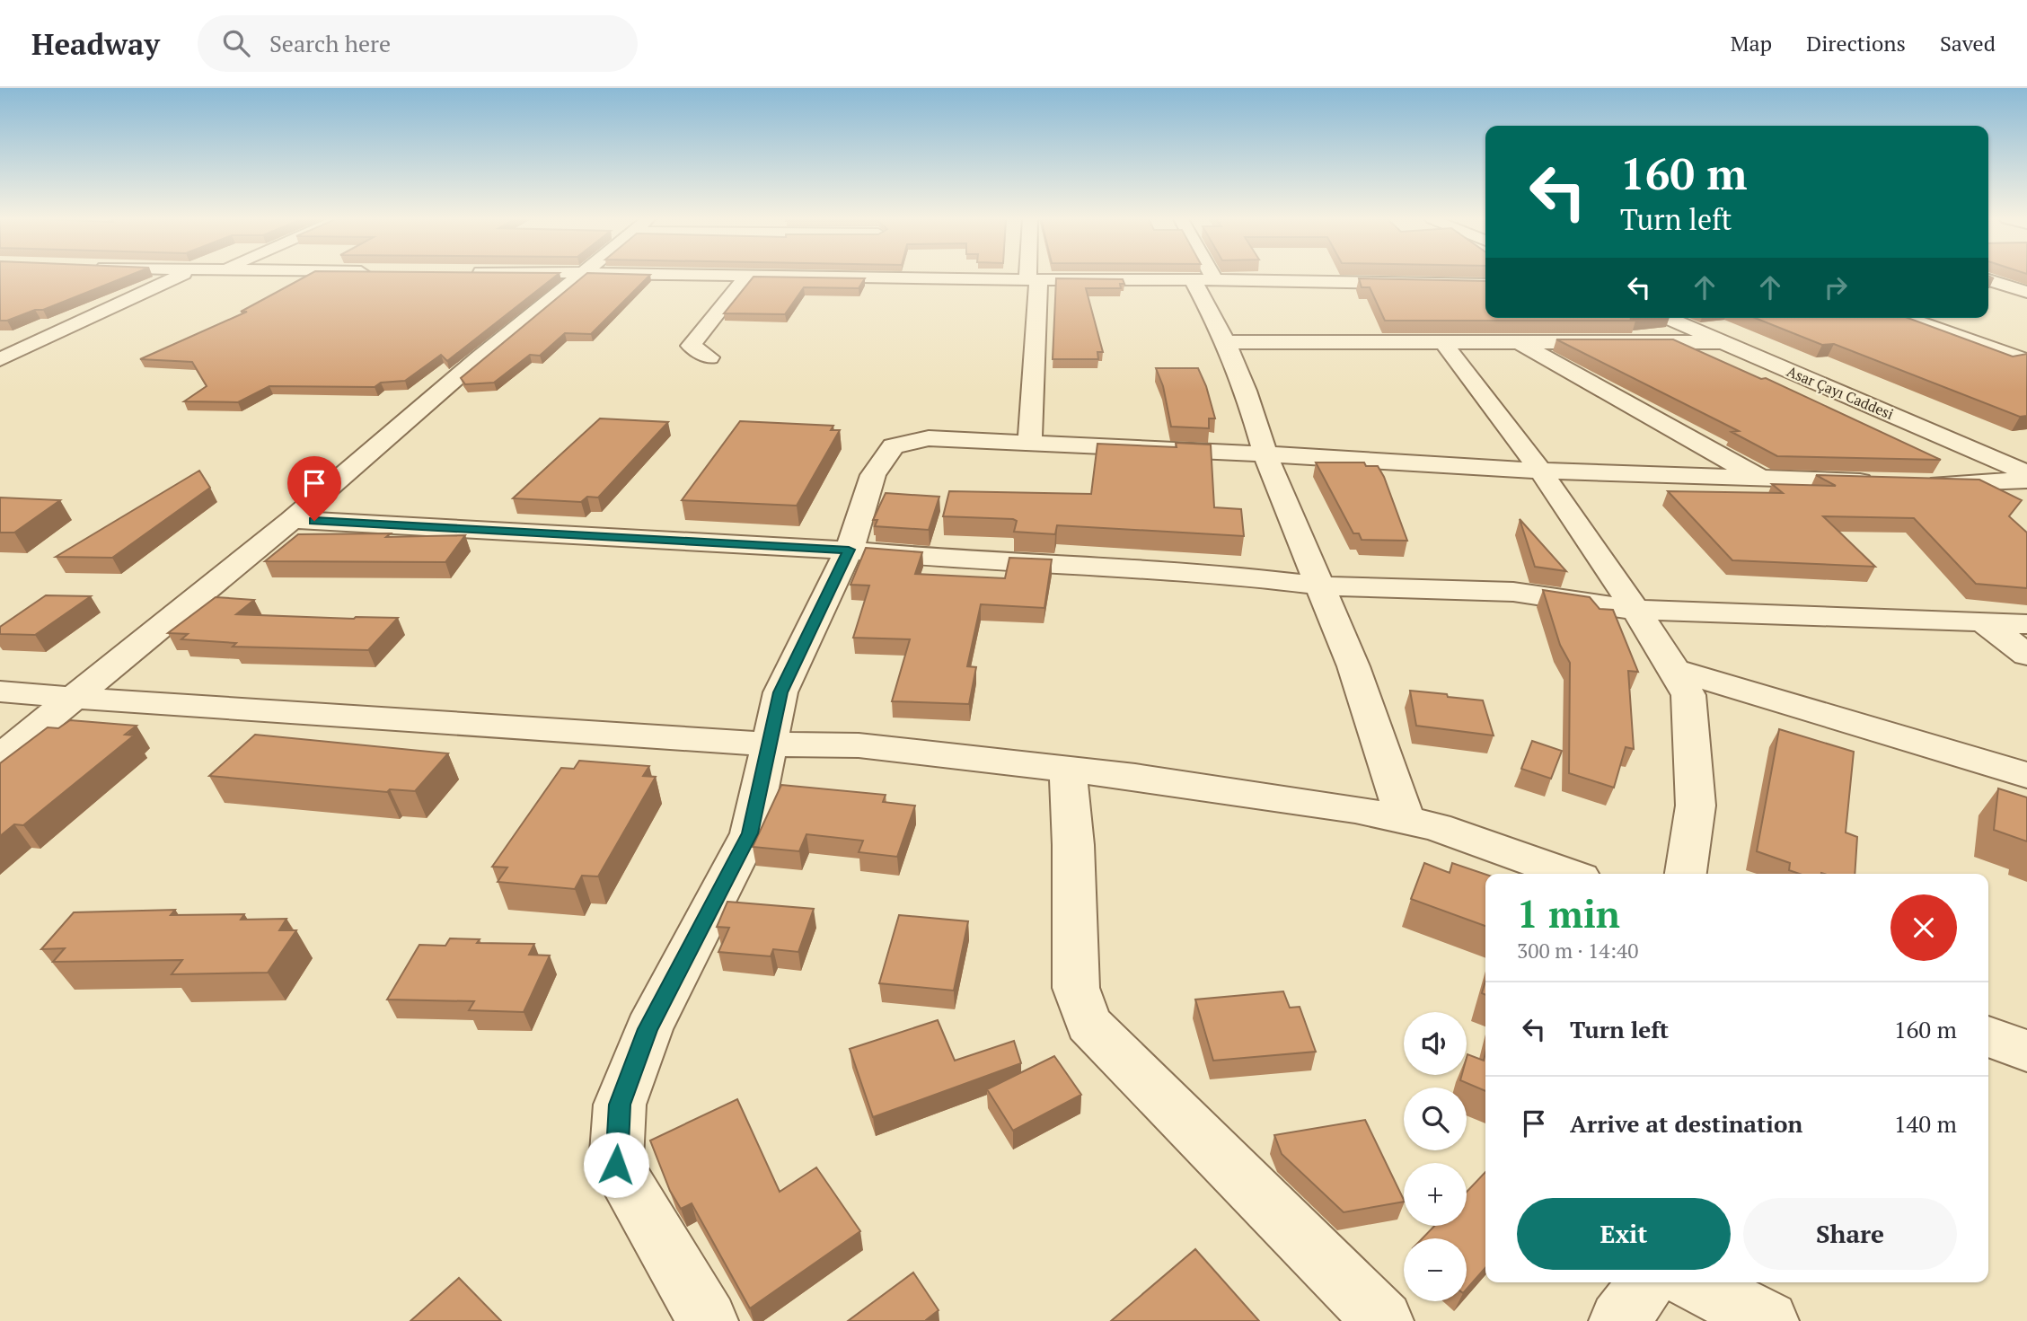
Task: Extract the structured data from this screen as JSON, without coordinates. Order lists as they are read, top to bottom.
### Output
{
  "streets": {
    "street": ["Asar Çayı Caddesi"]
  },
  "page": {
    "header": "Headway",
    "search": "Search here",
    "nav": ["Map", "Directions", "Saved"],
    "turn": ["160 m", "Turn left"],
    "heading": ["1 min", "300 m · 14:40"],
    "list": [
      {
        "name": "Turn left",
        "value": "160 m"
      },
      {
        "name": "Arrive at destination",
        "value": "140 m"
      }
    ],
    "map_buttons": ["+", "−"],
    "buttons": ["Exit", "Share"]
  }
}
